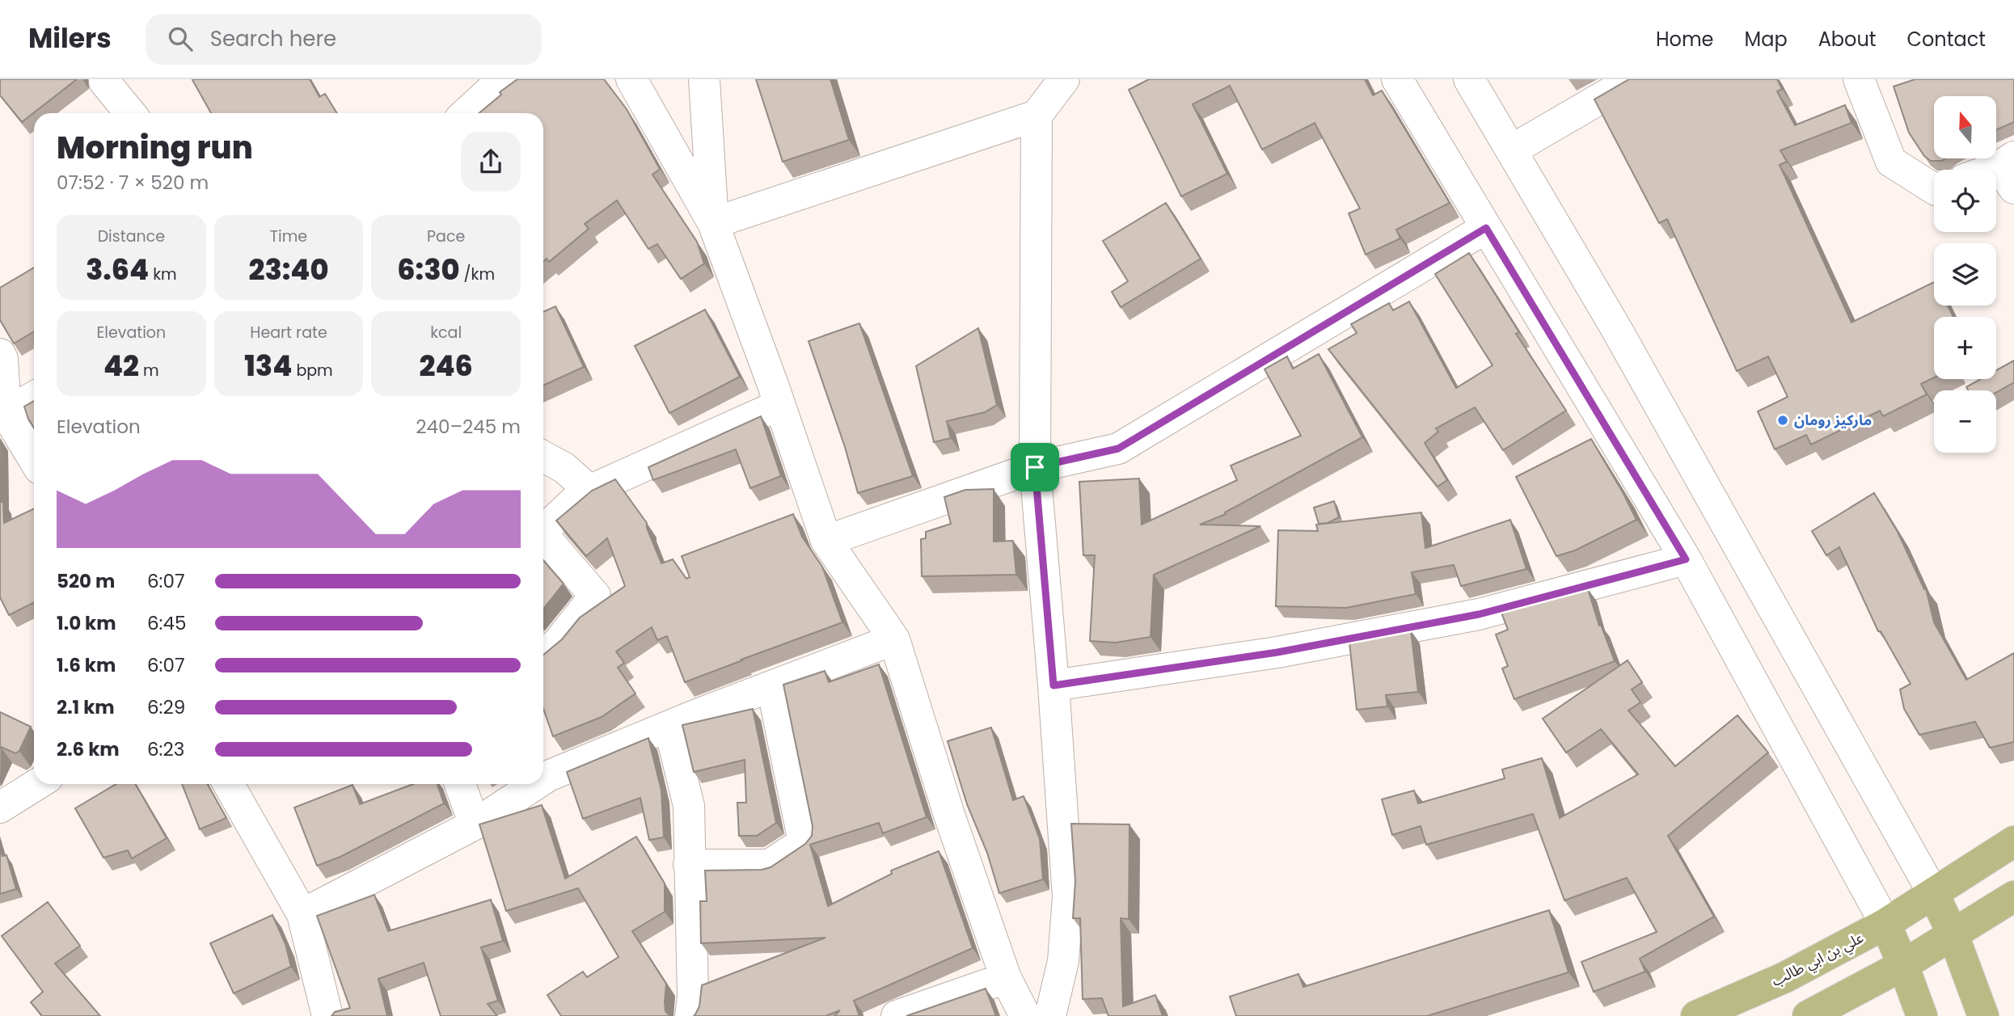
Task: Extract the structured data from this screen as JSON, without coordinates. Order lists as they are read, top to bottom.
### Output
{
  "streets": {
    "main road": ["علي بن ابي طالب"]
  },
  "places": ["ماركيز رومان"],
  "north": "top",
  "page": {
    "header": "Milers",
    "search": "Search here",
    "nav": [
      "Home",
      "Map",
      "About",
      "Contact"
    ],
    "map_buttons": ["+", "−"],
    "heading": ["Morning run", "07:52 · 7 × 520 m"],
    "stats": [
      ["Distance", "3.64 km"],
      ["Time", "23:40"],
      ["Pace", "6:30 /km"],
      ["Elevation", "42 m"],
      ["Heart rate", "134 bpm"],
      ["kcal", "246"]
    ],
    "chart": ["Elevation", "240–245 m"],
    "list": [
      {
        "name": "520 m",
        "note": "6:07"
      },
      {
        "name": "1.0 km",
        "note": "6:45"
      },
      {
        "name": "1.6 km",
        "note": "6:07"
      },
      {
        "name": "2.1 km",
        "note": "6:29"
      },
      {
        "name": "2.6 km",
        "note": "6:23"
      }
    ]
  }
}
